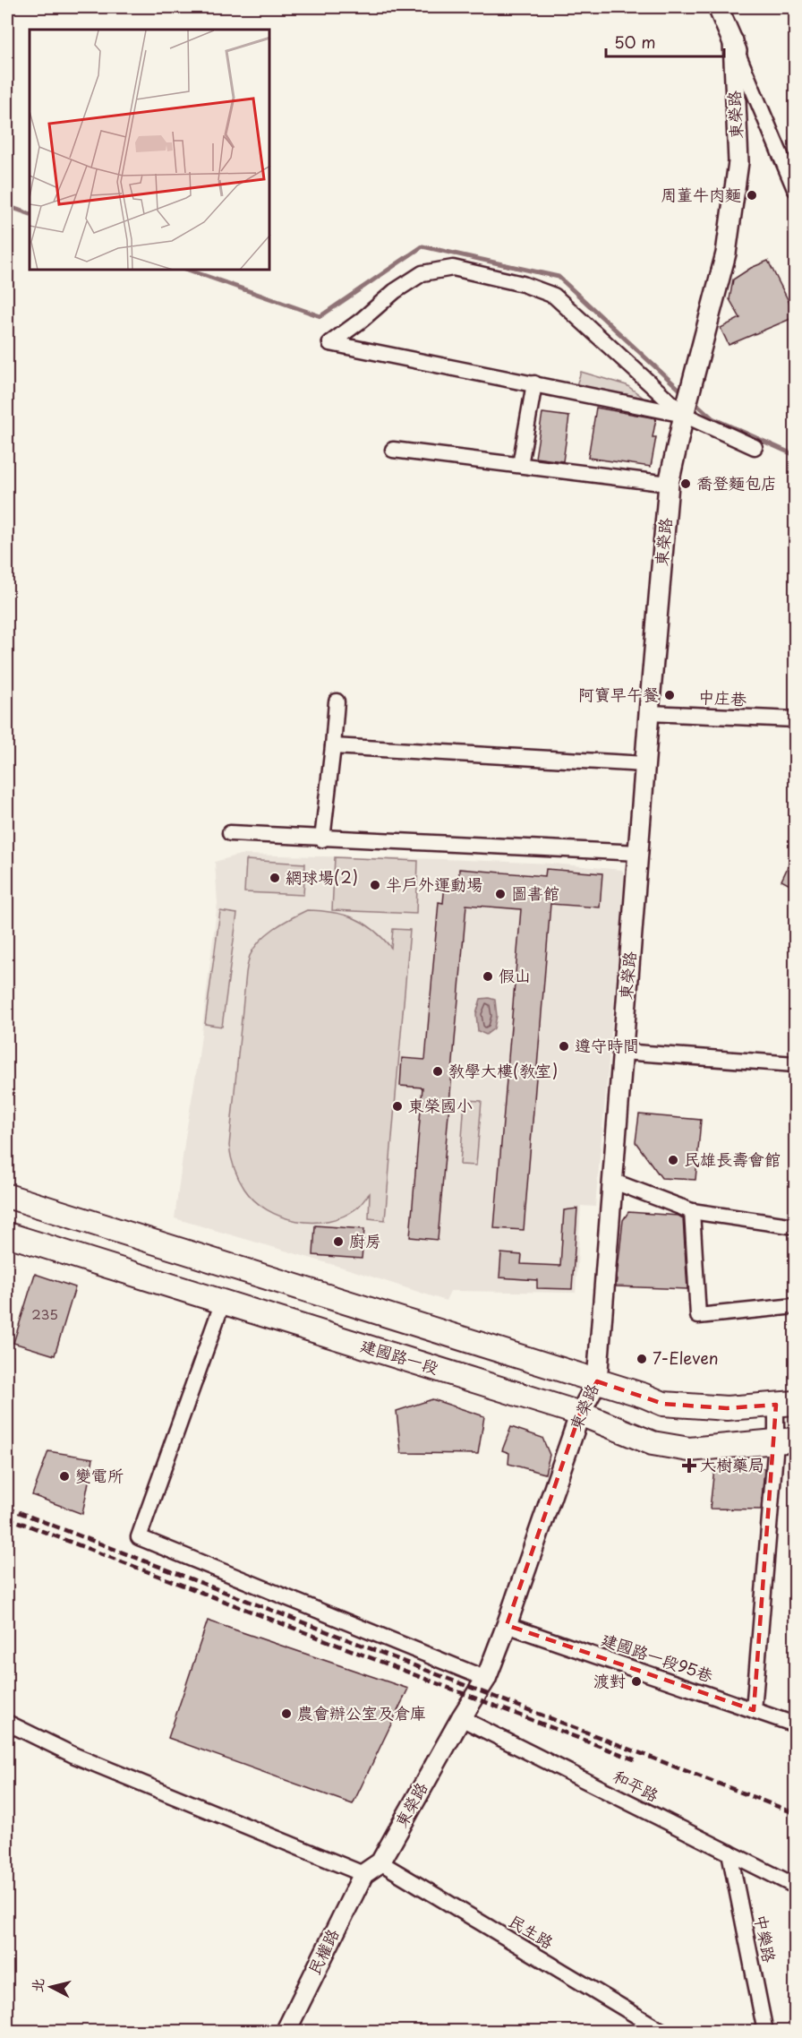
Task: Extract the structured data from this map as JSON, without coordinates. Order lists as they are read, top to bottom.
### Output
{
  "streets": {
    "main road": ["建國路一段"],
    "street": [
      "東榮路",
      "中庄巷",
      "建國路一段95巷",
      "和平路",
      "民生路",
      "中樂路",
      "民權路"
    ]
  },
  "crossings": [
    ["東榮路", "中庄巷"],
    ["東榮路", "建國路一段"],
    ["東榮路", "建國路一段95巷"],
    ["東榮路", "和平路"],
    ["東榮路", "民生路"],
    ["東榮路", "民權路"],
    ["和平路", "中樂路"]
  ],
  "places": {
    "other": [
      "周董牛肉麵",
      "喬登麵包店",
      "阿寶早午餐",
      "網球場(2)",
      "半戶外運動場",
      "圖書館",
      "假山",
      "遵守時間",
      "教學大樓(教室)",
      "東榮國小",
      "民雄長壽會館",
      "廚房",
      "7-Eleven",
      "變電所",
      "渡對",
      "農會辦公室及倉庫"
    ],
    "health": ["大樹藥局"]
  },
  "house_numbers": ["235"],
  "scale_bar": "50 m",
  "north": "left"
}
